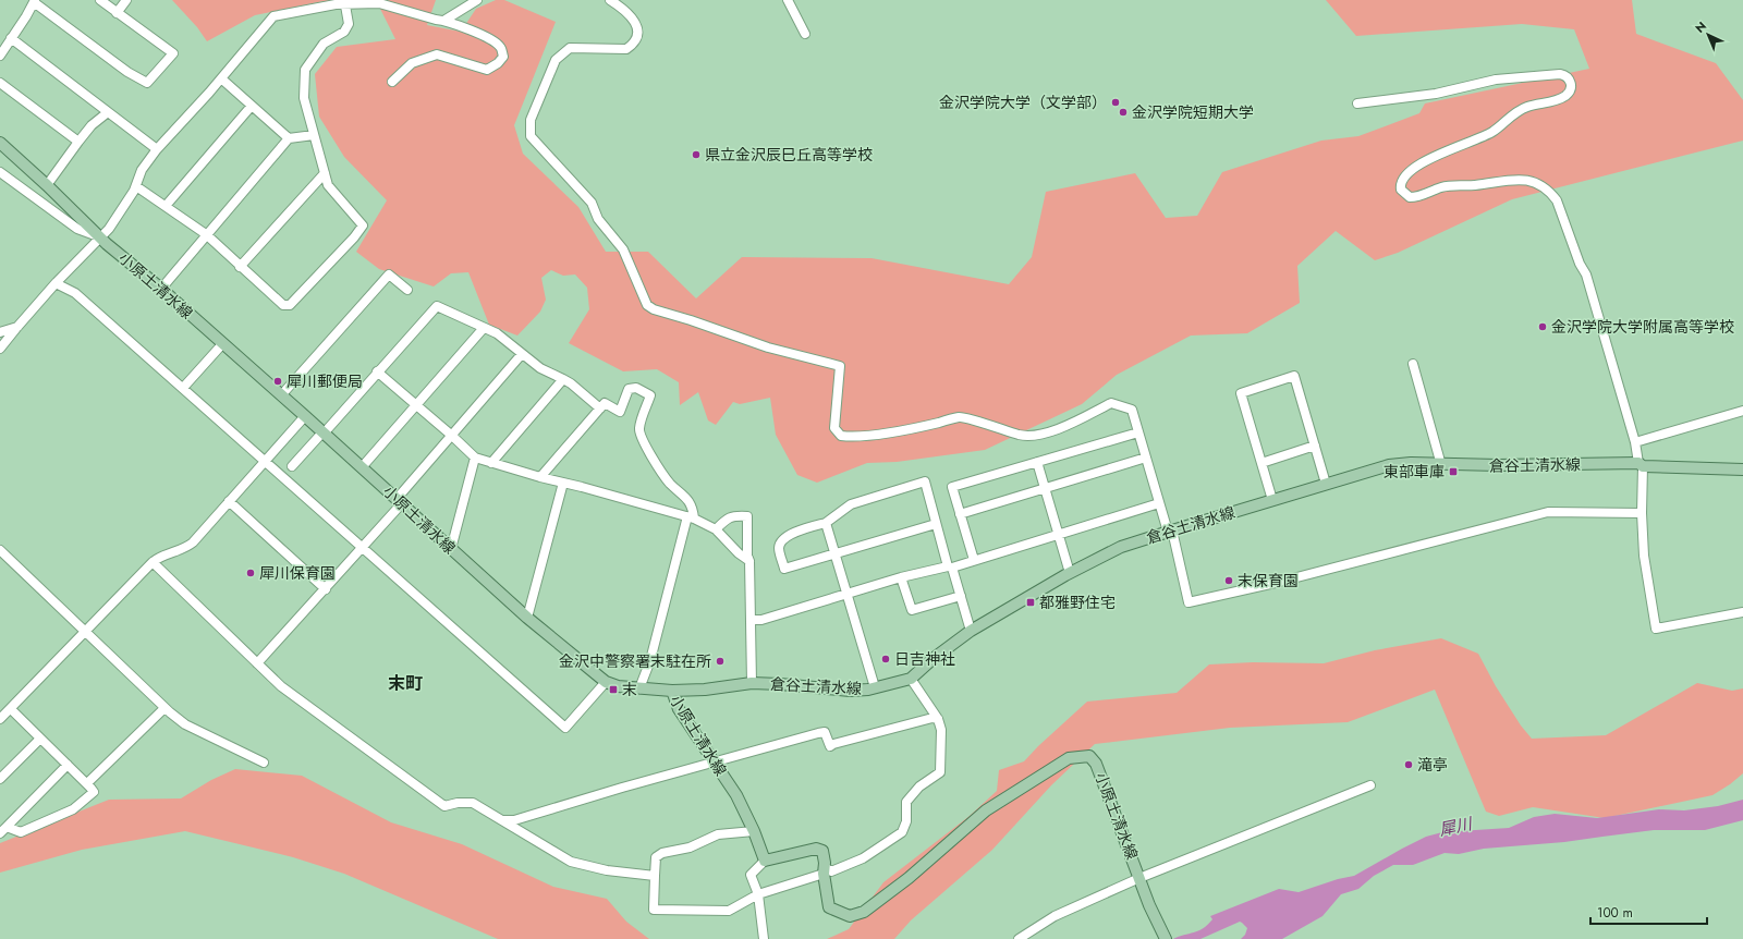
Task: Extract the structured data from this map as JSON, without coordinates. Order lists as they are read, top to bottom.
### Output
{
  "streets": {
    "main road": ["小原土清水線", "倉谷土清水線"]
  },
  "crossings": [
    ["小原土清水線", "倉谷土清水線"]
  ],
  "districts": ["末町"],
  "water": ["犀川"],
  "places": {
    "other": [
      "金沢学院大学（文学部）",
      "金沢学院短期大学",
      "県立金沢辰巳丘高等学校",
      "金沢学院大学附属高等学校",
      "犀川郵便局",
      "犀川保育園",
      "末保育園",
      "日吉神社",
      "金沢中警察署末駐在所",
      "滝亭"
    ],
    "transit": ["東部車庫", "都雅野住宅", "末"]
  },
  "scale_bar": "100 m",
  "north": "top left"
}
